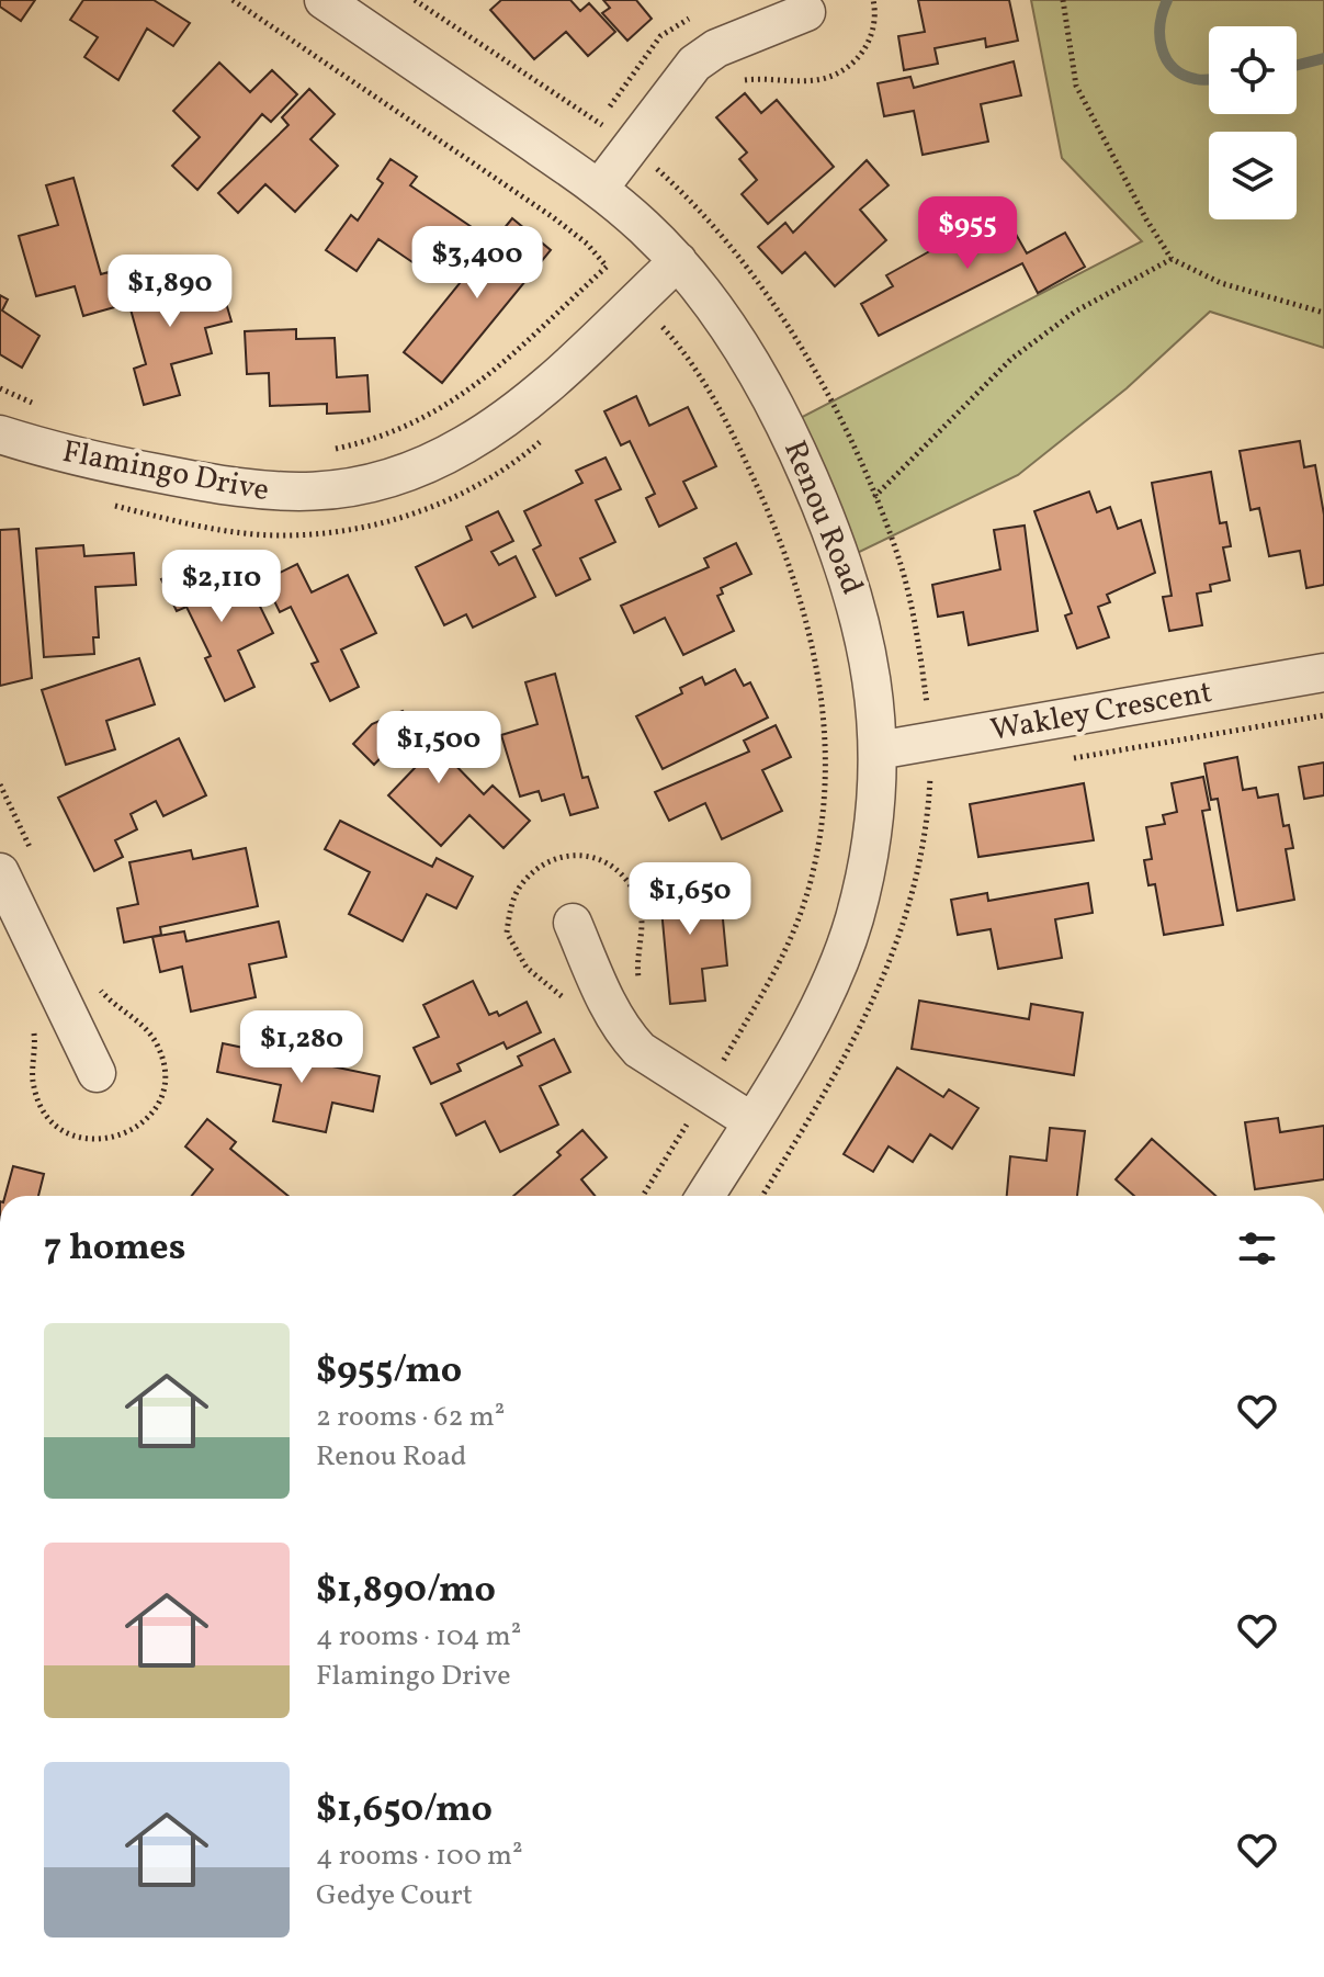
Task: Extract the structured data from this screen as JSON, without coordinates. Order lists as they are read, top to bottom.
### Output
{
  "streets": {
    "street": ["Flamingo Drive", "Renou Road", "Wakley Crescent"]
  },
  "crossings": [
    ["Flamingo Drive", "Renou Road"],
    ["Renou Road", "Wakley Crescent"]
  ],
  "page": {
    "price": [
      "$955",
      "$3,400",
      "$1,890",
      "$2,110",
      "$1,500",
      "$1,650",
      "$1,280"
    ],
    "heading": "7 homes",
    "list": [
      {
        "name": "$955/mo",
        "note": "2 rooms · 62 m² · Renou Road"
      },
      {
        "name": "$1,890/mo",
        "note": "4 rooms · 104 m² · Flamingo Drive"
      },
      {
        "name": "$1,650/mo",
        "note": "4 rooms · 100 m² · Gedye Court"
      }
    ]
  }
}
